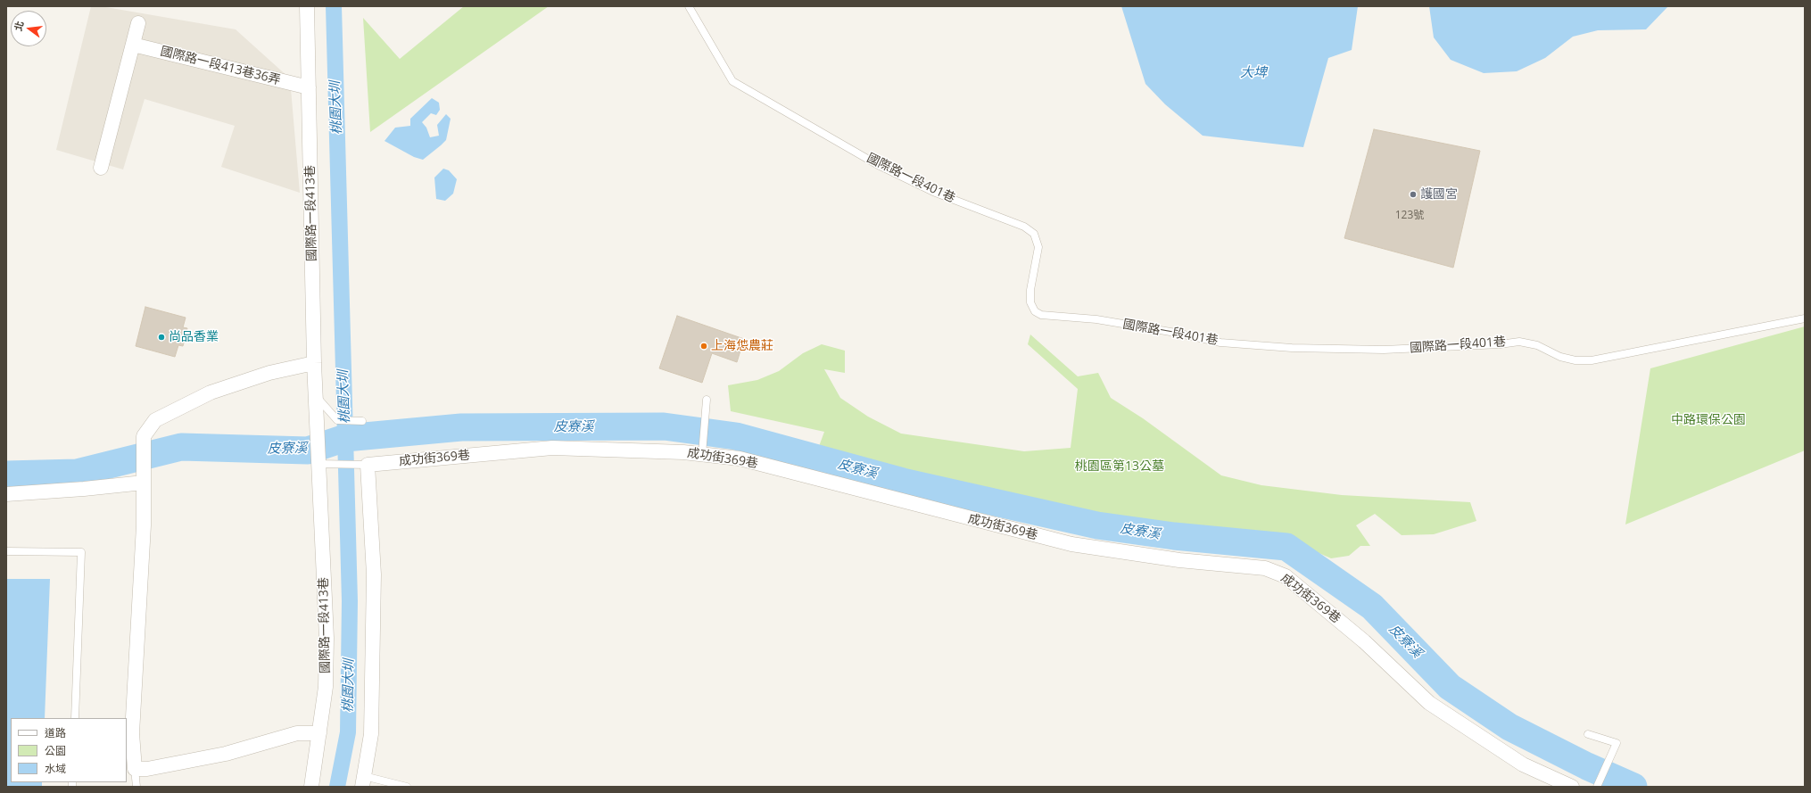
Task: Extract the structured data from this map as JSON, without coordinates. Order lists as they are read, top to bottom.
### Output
{
  "streets": {
    "street": ["國際路一段413巷36弄", "國際路一段413巷", "成功街369巷"],
    "lane": ["國際路一段401巷"]
  },
  "crossings": [
    ["國際路一段413巷36弄", "國際路一段413巷"]
  ],
  "water": ["大埤", "桃園大圳", "皮寮溪"],
  "parks": ["中路環保公園", "桃園區第13公墓"],
  "places": ["護國宮", "尚品香業", "上海怹農莊"],
  "house_numbers": ["123號"],
  "legend": ["道路", "公園", "水域"],
  "north": "left"
}
